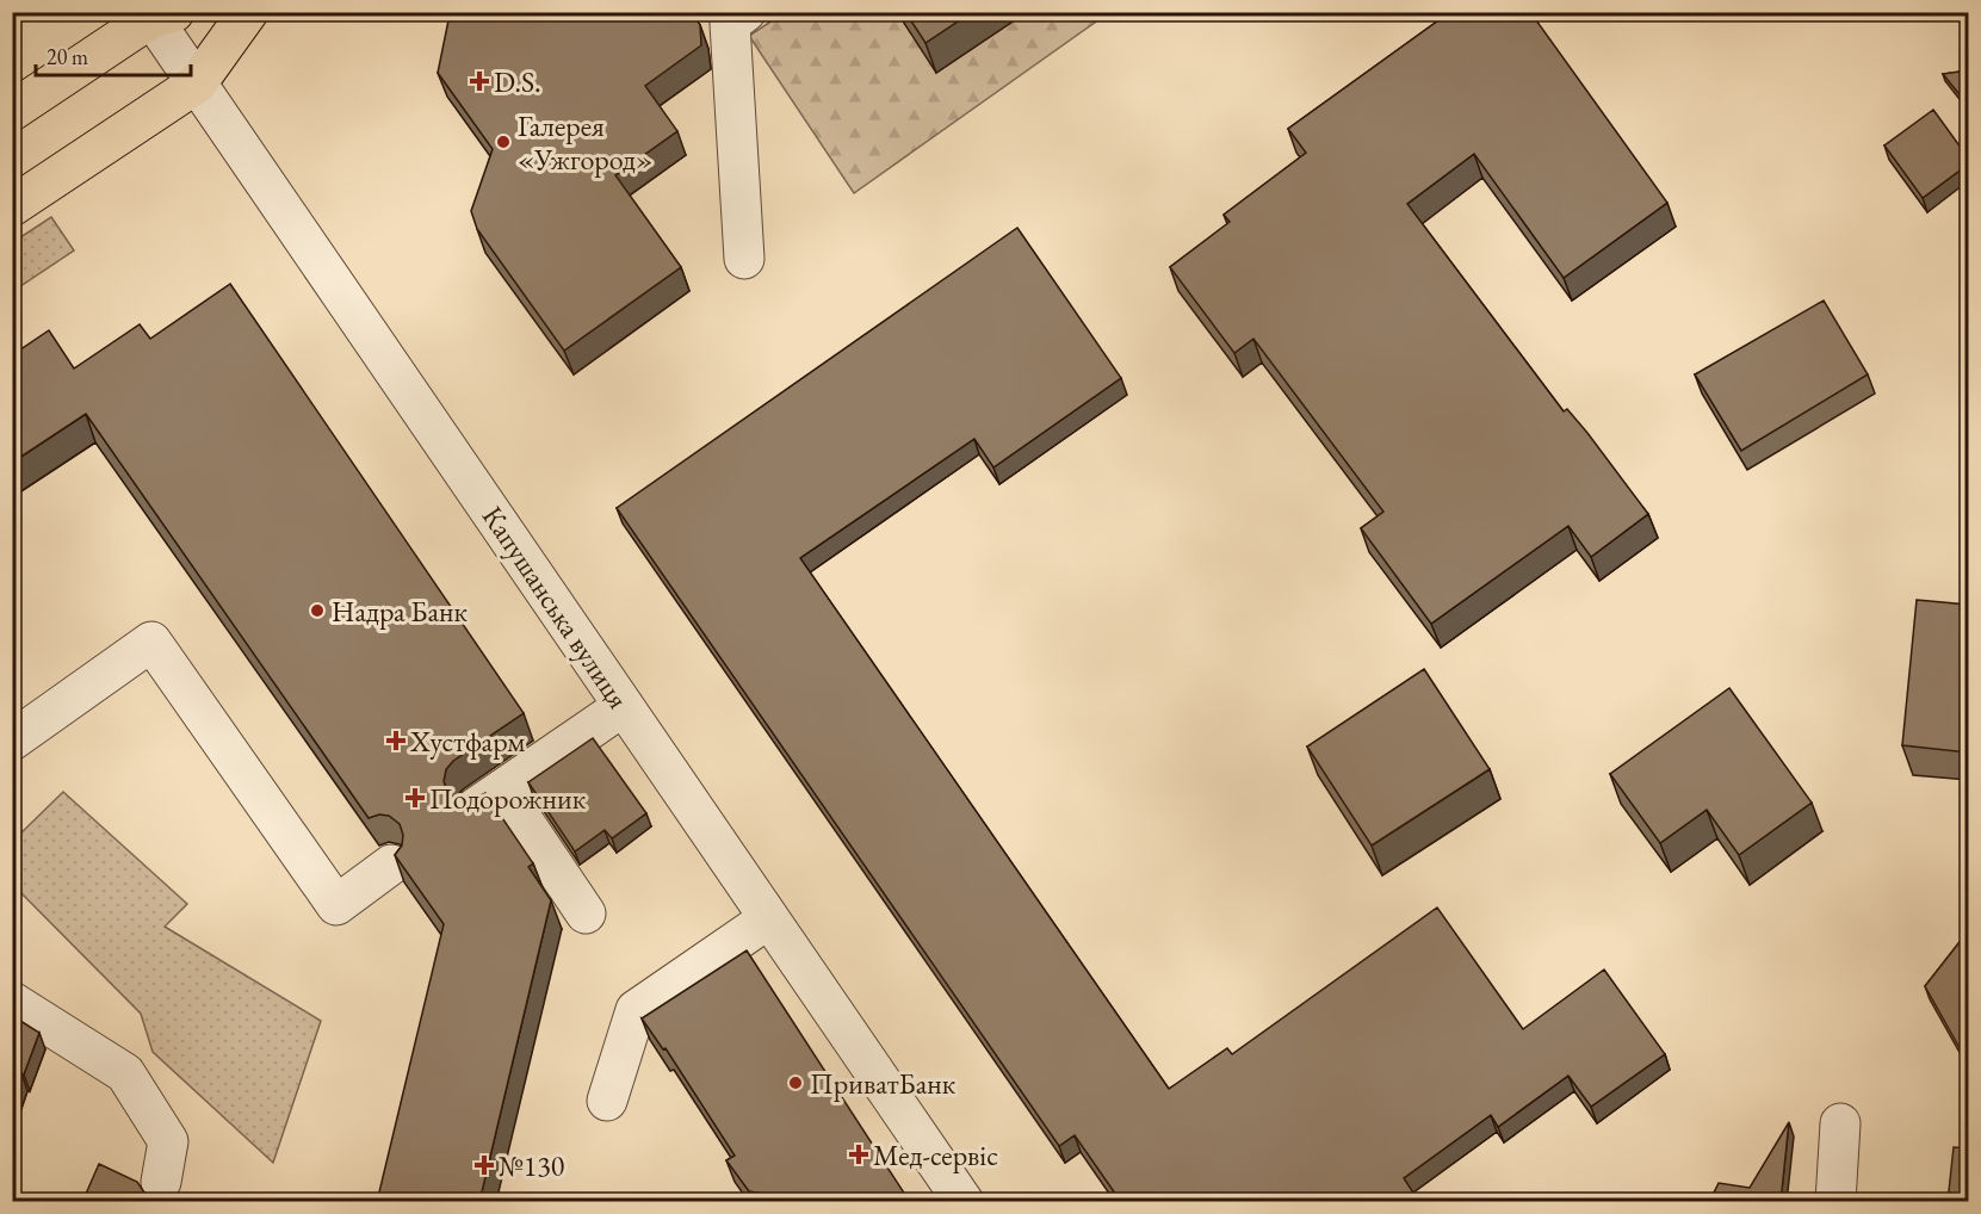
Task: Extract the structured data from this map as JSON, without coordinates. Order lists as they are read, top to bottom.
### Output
{
  "streets": {
    "street": ["Капушанська вулиця"]
  },
  "places": {
    "health": [
      "D.S.",
      "Хустфарм",
      "Подорожник",
      "Мед-сервіс",
      "№130"
    ],
    "other": ["Галерея «Ужгород»", "Надра Банк", "ПриватБанк"]
  },
  "scale_bar": "20 m"
}
